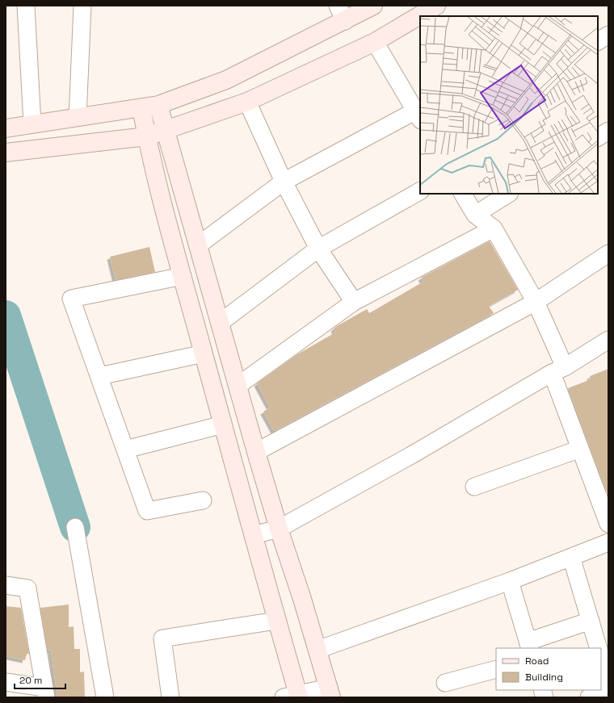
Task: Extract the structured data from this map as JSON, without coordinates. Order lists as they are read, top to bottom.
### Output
{
  "legend": ["Road", "Building"],
  "scale_bar": "20 m"
}
